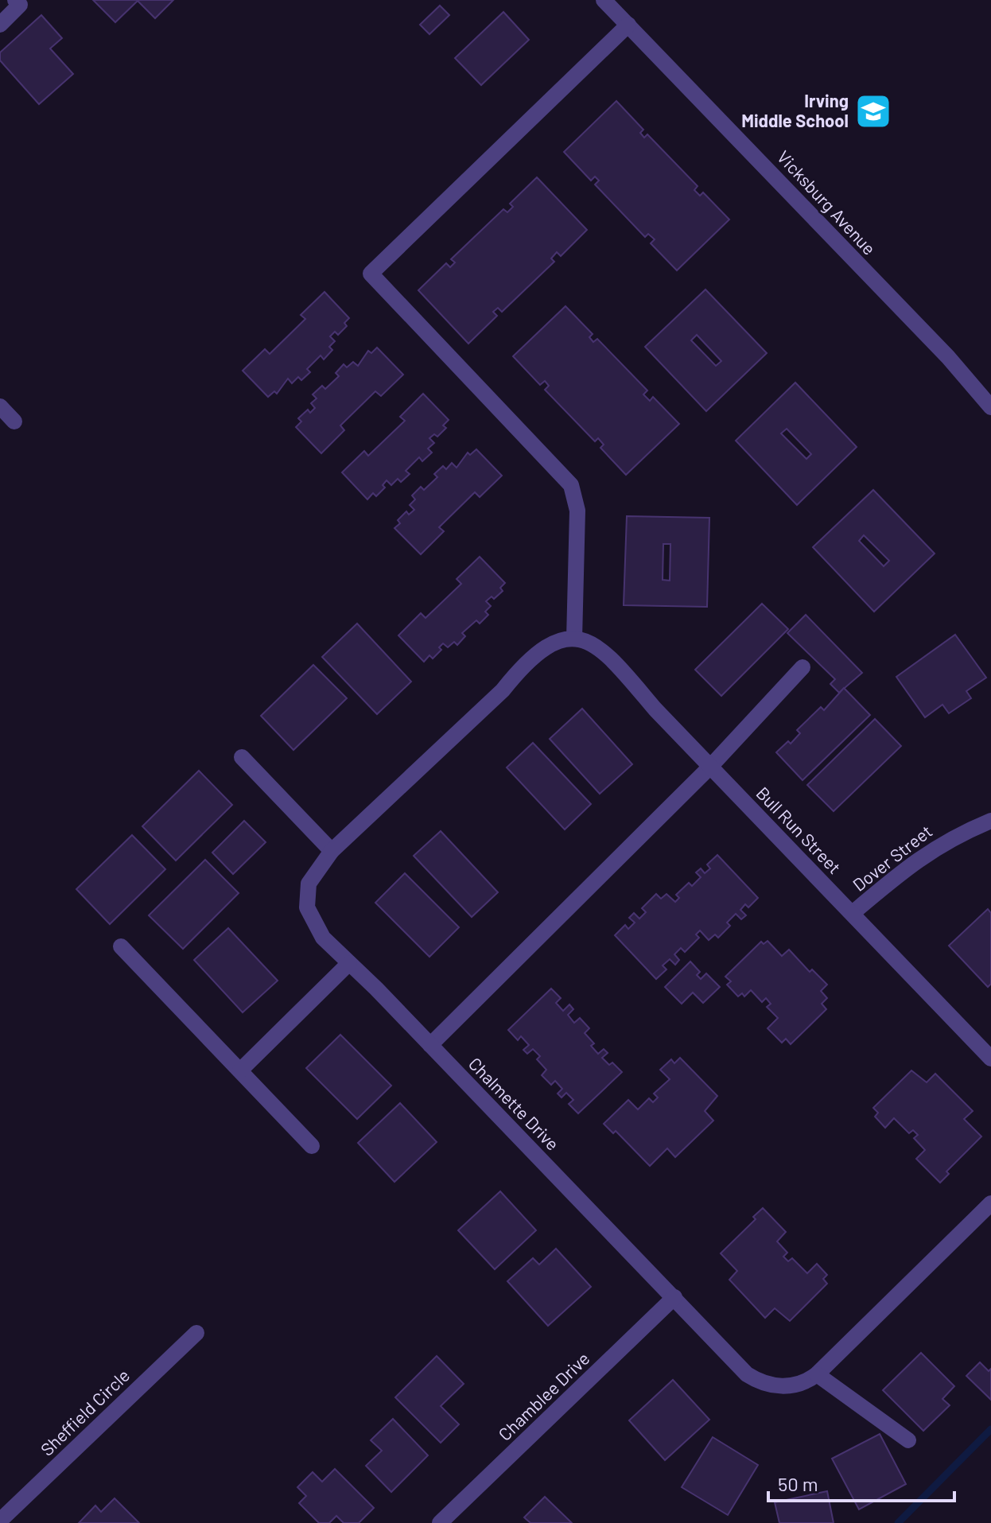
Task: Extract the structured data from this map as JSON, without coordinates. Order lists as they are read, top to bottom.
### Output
{
  "streets": {
    "street": [
      "Vicksburg Avenue",
      "Bull Run Street",
      "Dover Street",
      "Chalmette Drive",
      "Chamblee Drive",
      "Sheffield Circle"
    ]
  },
  "crossings": [
    ["Bull Run Street", "Dover Street"],
    ["Bull Run Street", "Chalmette Drive"],
    ["Chalmette Drive", "Chamblee Drive"]
  ],
  "places": {
    "school or university": ["Irving Middle School"]
  },
  "scale_bar": "50 m"
}
